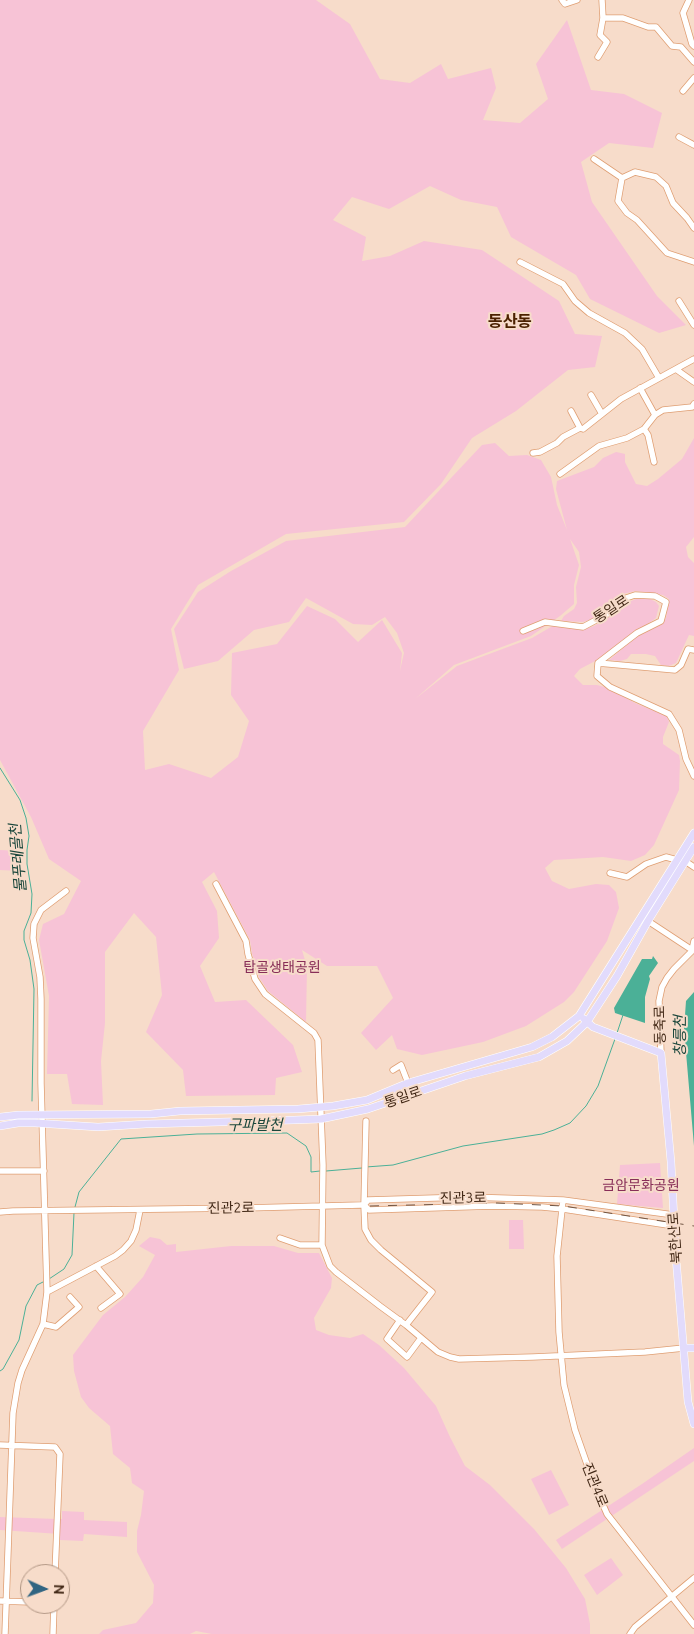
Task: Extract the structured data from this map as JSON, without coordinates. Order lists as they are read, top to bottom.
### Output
{
  "streets": {
    "main road": ["통일로", "북한산로"],
    "street": [
      "동축로",
      "진관3로",
      "진관2로",
      "진관4로"
    ]
  },
  "crossings": [
    ["동축로", "북한산로"],
    ["진관3로", "진관2로"],
    ["진관3로", "북한산로"]
  ],
  "districts": ["동산동"],
  "water": ["물푸레골천", "창릉천", "구파발천"],
  "parks": ["탑골생태공원", "금암문화공원"],
  "north": "right"
}
